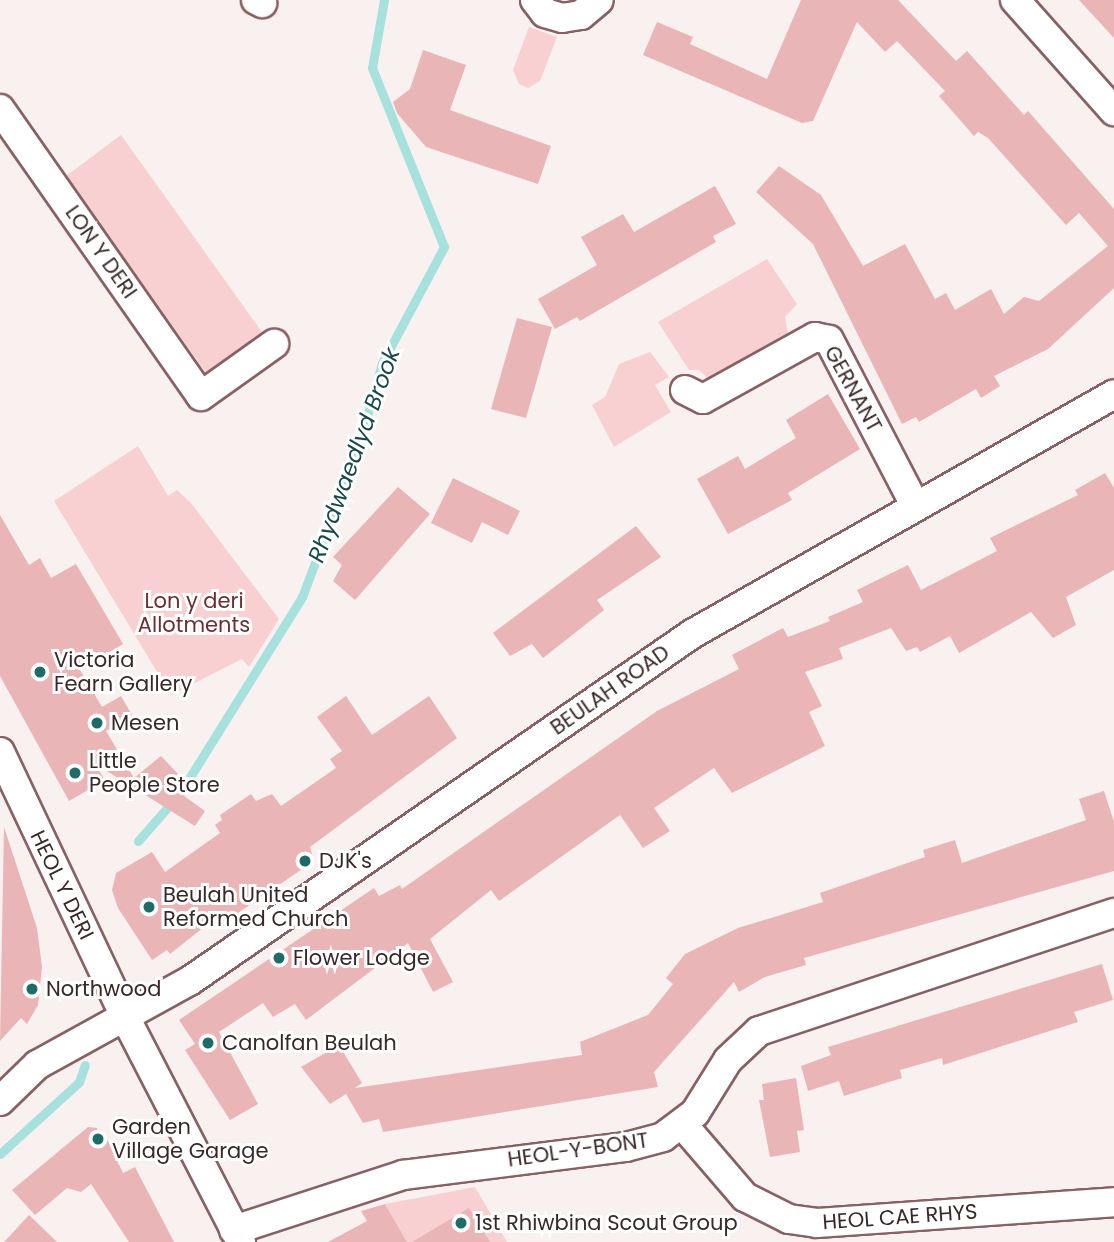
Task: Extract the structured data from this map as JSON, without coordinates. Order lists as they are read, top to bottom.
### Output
{
  "streets": {
    "street": [
      "LON Y DERI",
      "GERNANT",
      "BEULAH ROAD",
      "HEOL Y DERI",
      "HEOL-Y-BONT",
      "HEOL CAE RHYS"
    ]
  },
  "crossings": [
    ["GERNANT", "BEULAH ROAD"],
    ["BEULAH ROAD", "HEOL Y DERI"],
    ["HEOL Y DERI", "HEOL-Y-BONT"],
    ["HEOL-Y-BONT", "HEOL CAE RHYS"]
  ],
  "water": ["Rhydwaedlyd Brook"],
  "parks": ["Lon y deri Allotments"],
  "places": [
    "Victoria Fearn Gallery",
    "Mesen",
    "Little People Store",
    "DJK's",
    "Beulah United Reformed Church",
    "Flower Lodge",
    "Northwood",
    "Canolfan Beulah",
    "Garden Village Garage",
    "1st Rhiwbina Scout Group"
  ]
}
